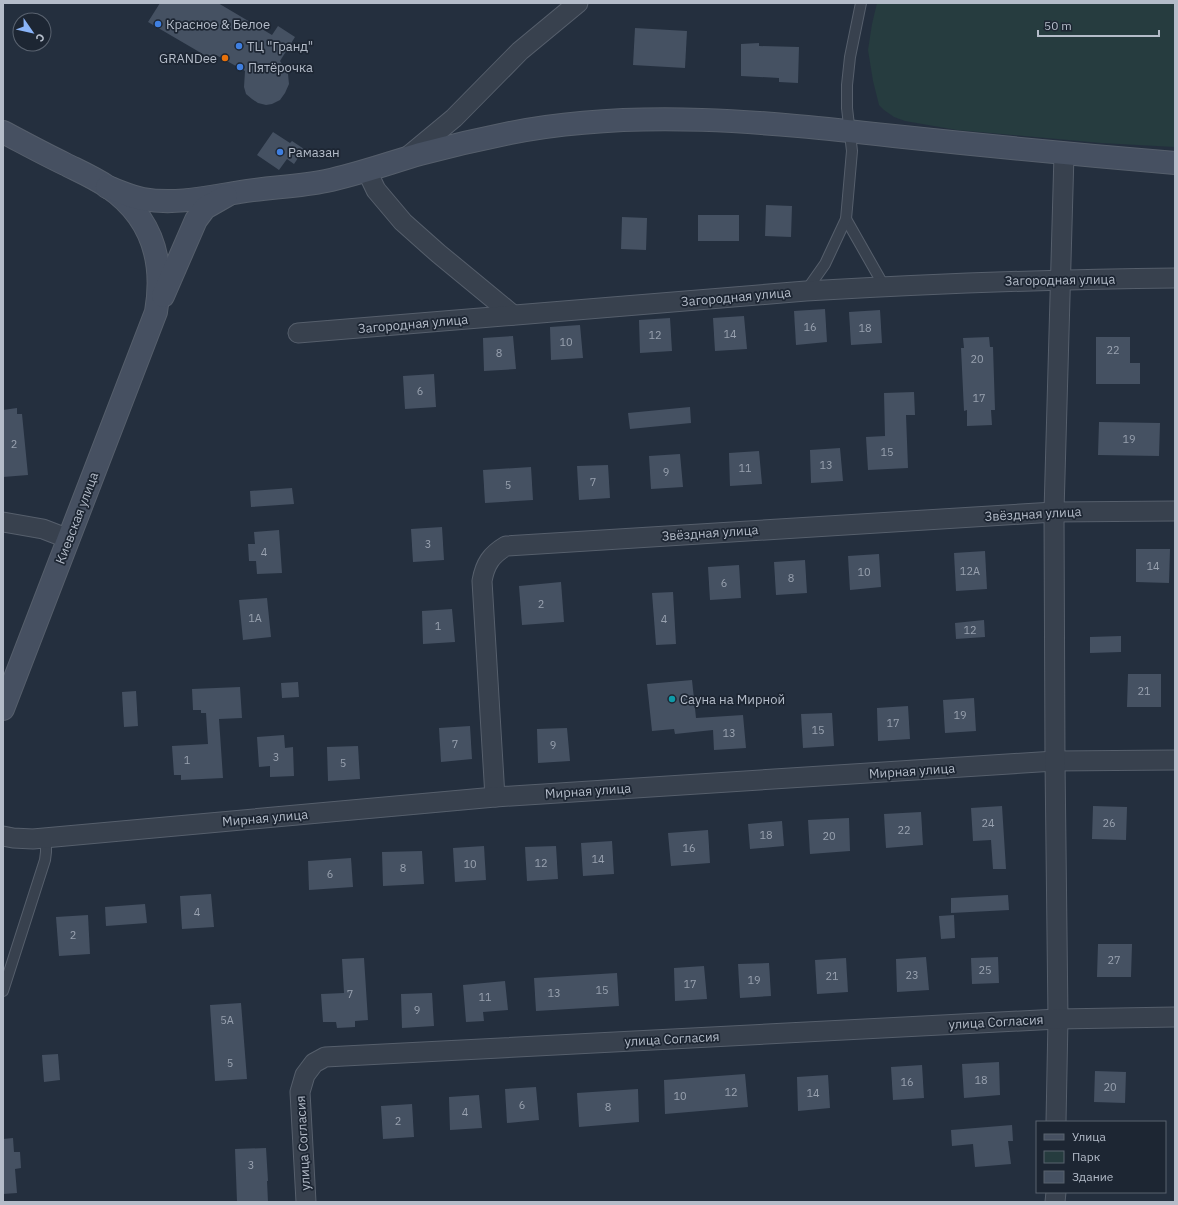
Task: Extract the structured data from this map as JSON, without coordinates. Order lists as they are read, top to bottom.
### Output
{
  "streets": {
    "street": [
      "Загородная улица",
      "Звёздная улица",
      "Киевская улица",
      "Мирная улица",
      "улица Согласия"
    ]
  },
  "crossings": [
    ["Звёздная улица", "Мирная улица"]
  ],
  "places": [
    "Красное & Белое",
    "ТЦ \"Гранд\"",
    "GRANDee",
    "Пятёрочка",
    "Рамазан",
    "Сауна на Мирной"
  ],
  "house_numbers": [
    "16",
    "18",
    "14",
    "12",
    "10",
    "22",
    "8",
    "20",
    "6",
    "17",
    "19",
    "2",
    "15",
    "13",
    "11",
    "9",
    "7",
    "5",
    "3",
    "4",
    "14",
    "12А",
    "10",
    "8",
    "6",
    "2",
    "1А",
    "4",
    "1",
    "12",
    "21",
    "19",
    "17",
    "15",
    "13",
    "7",
    "9",
    "3",
    "1",
    "5",
    "24",
    "26",
    "22",
    "18",
    "20",
    "16",
    "14",
    "12",
    "10",
    "8",
    "6",
    "4",
    "2",
    "27",
    "25",
    "23",
    "21",
    "19",
    "17",
    "15",
    "13",
    "7",
    "11",
    "9",
    "5А",
    "5",
    "18",
    "16",
    "20",
    "12",
    "14",
    "10",
    "6",
    "8",
    "4",
    "2",
    "3"
  ],
  "legend": ["Улица", "Парк", "Здание"],
  "scale_bar": "50 m",
  "north": "bottom right"
}
